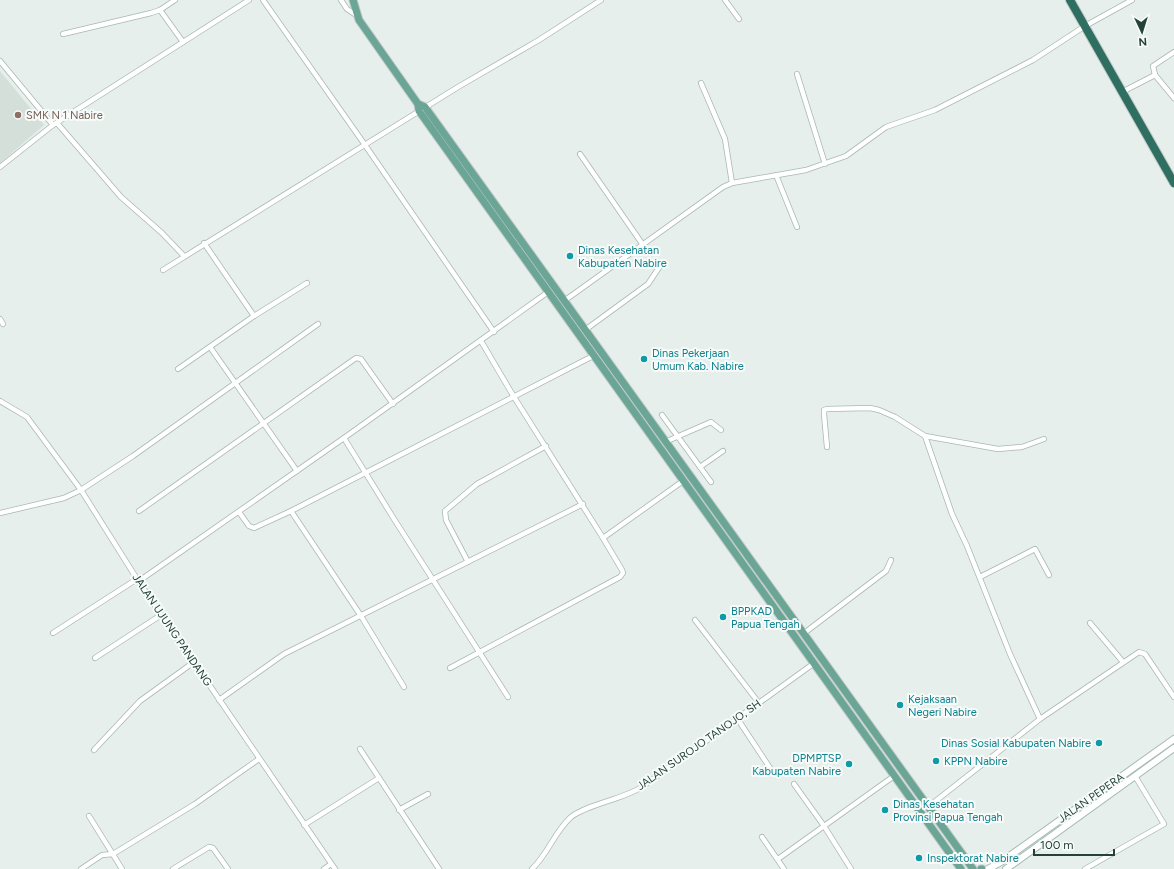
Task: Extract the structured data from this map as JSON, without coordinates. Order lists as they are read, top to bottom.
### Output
{
  "streets": {
    "main road": ["JALAN PEPERA"],
    "street": ["JALAN UJUNG PANDANG", "JALAN SUROJO TANOJO, SH"]
  },
  "places": [
    "SMK N 1 Nabire",
    "Dinas Kesehatan Kabupaten Nabire",
    "Dinas Pekerjaan Umum Kab. Nabire",
    "BPPKAD Papua Tengah",
    "Kejaksaan Negeri Nabire",
    "Dinas Sosial Kabupaten Nabire",
    "KPPN Nabire",
    "DPMPTSP Kabupaten Nabire",
    "Dinas Kesehatan Provinsi Papua Tengah",
    "Inspektorat Nabire"
  ],
  "scale_bar": "100 m",
  "north": "bottom"
}
